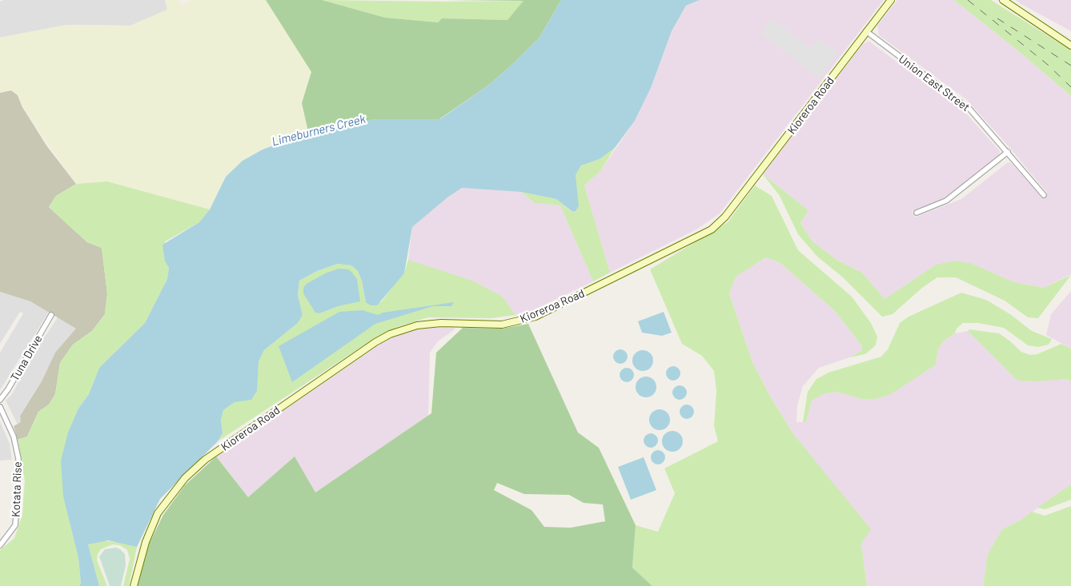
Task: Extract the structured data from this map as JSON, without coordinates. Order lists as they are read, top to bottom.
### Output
{
  "streets": {
    "main road": ["Kioreroa Road"],
    "street": ["Union East Street", "Tuna Drive", "Kotata Rise"]
  },
  "crossings": [
    ["Union East Street", "Kioreroa Road"]
  ],
  "water": ["Limeburners Creek"]
}
